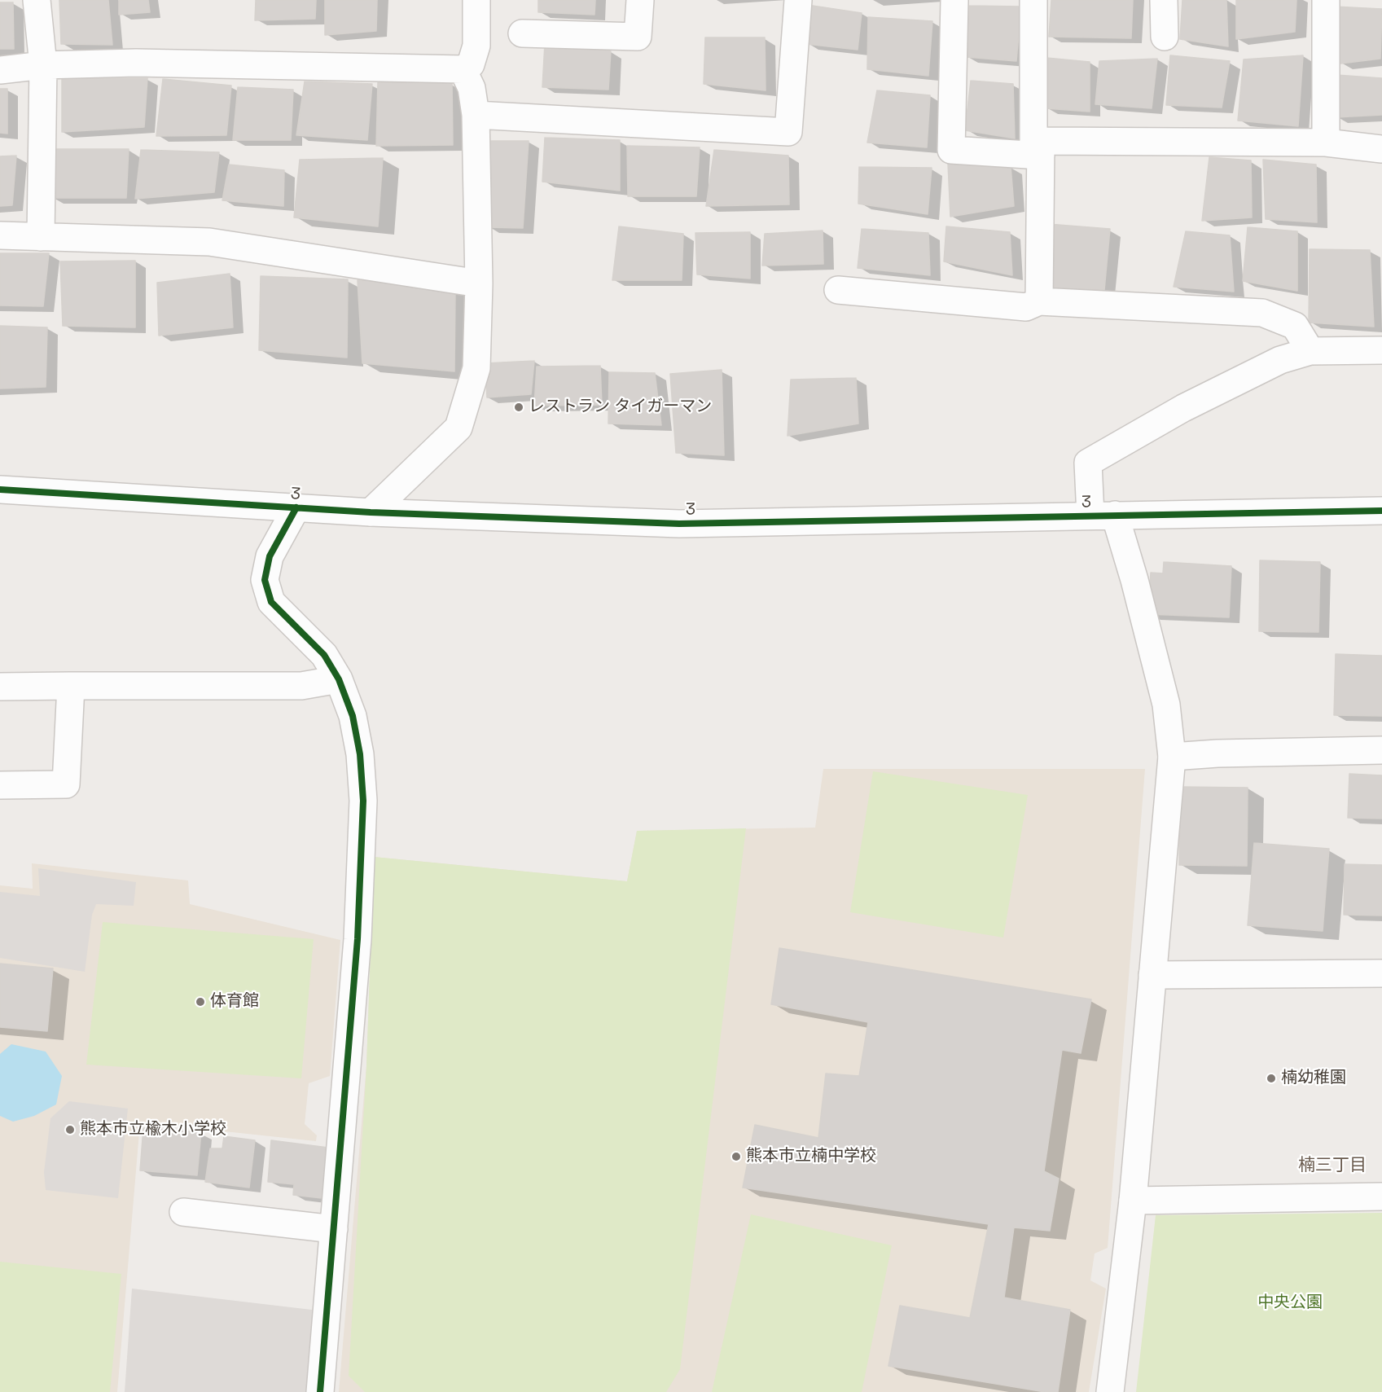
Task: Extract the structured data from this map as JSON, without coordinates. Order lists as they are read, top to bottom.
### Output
{
  "streets": {
    "street": ["3"]
  },
  "districts": ["楠三丁目"],
  "parks": ["中央公園"],
  "places": [
    "レストラン タイガーマン",
    "体育館",
    "楠幼稚園",
    "熊本市立楡木小学校",
    "熊本市立楠中学校"
  ]
}
